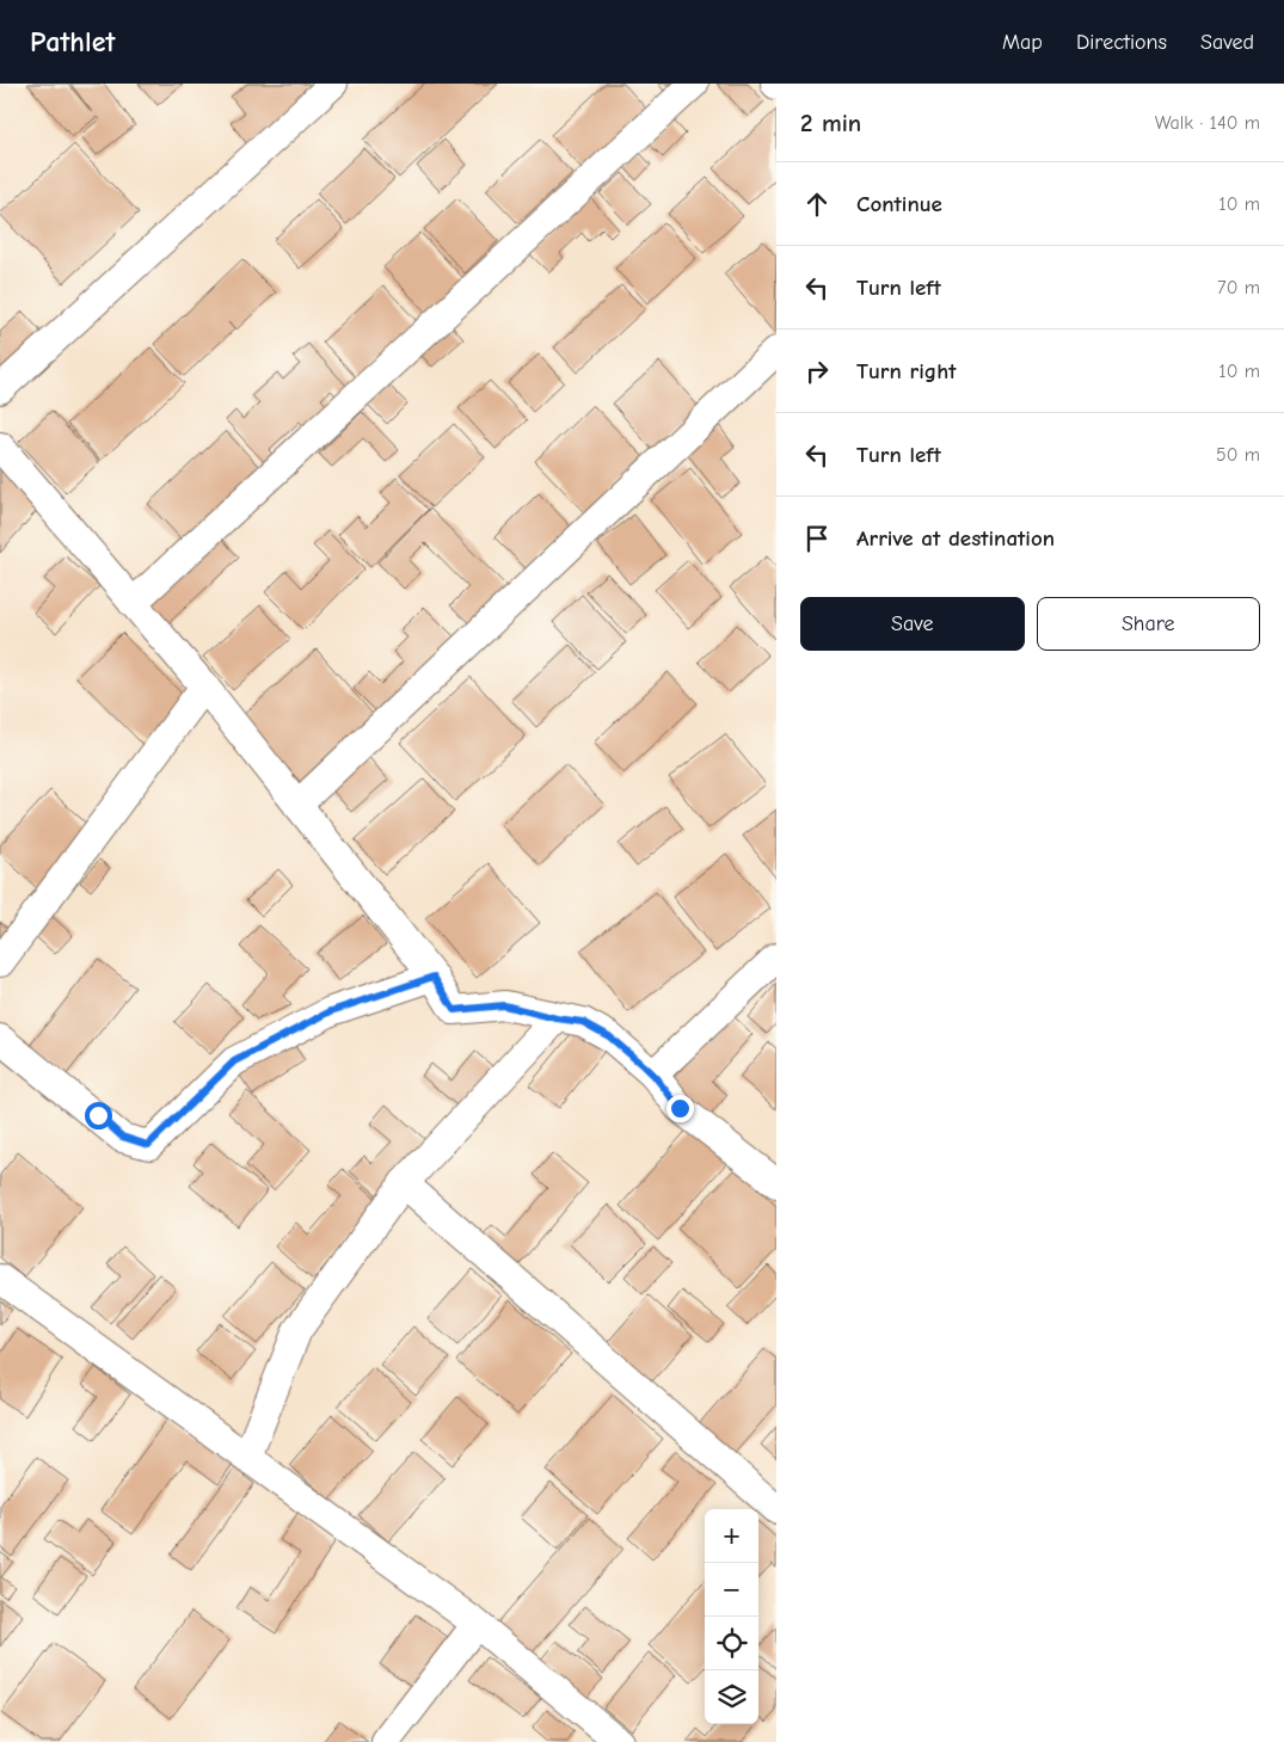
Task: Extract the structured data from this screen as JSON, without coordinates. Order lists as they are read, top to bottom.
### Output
{
  "page": {
    "header": "Pathlet",
    "nav": ["Map", "Directions", "Saved"],
    "heading": ["2 min", "Walk · 140 m"],
    "list": [
      ["Continue", "10 m"],
      ["Turn left", "70 m"],
      ["Turn right", "10 m"],
      ["Turn left", "50 m"],
      "Arrive at destination"
    ],
    "buttons": ["Save", "Share"],
    "map_buttons": ["+", "−"]
  }
}
